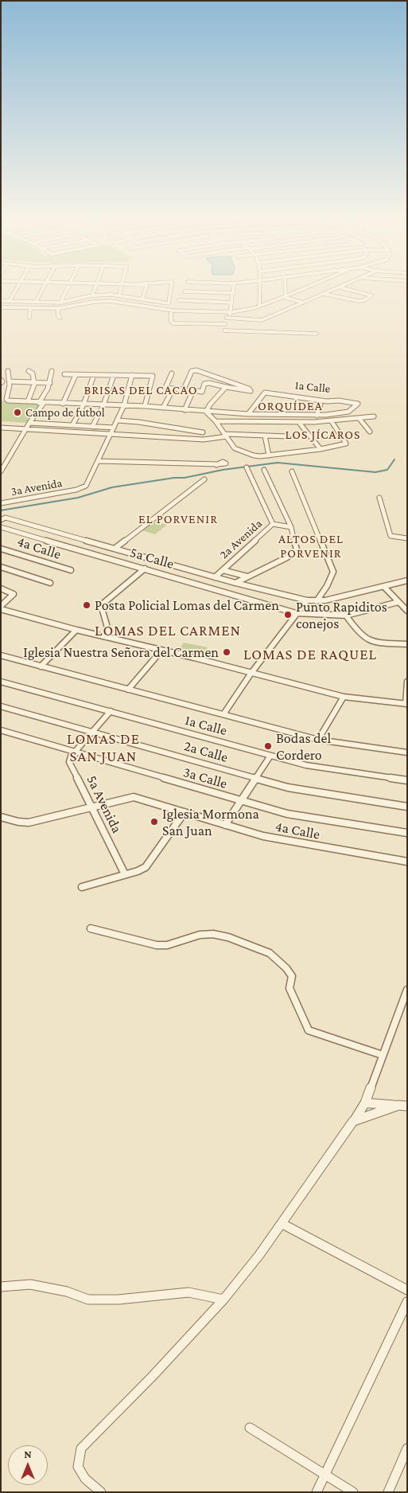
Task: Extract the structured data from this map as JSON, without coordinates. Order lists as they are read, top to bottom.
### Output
{
  "streets": {
    "street": [
      "1a Calle",
      "3a Avenida",
      "2a Avenida",
      "4a Calle",
      "5a Calle",
      "2a Calle",
      "3a Calle",
      "5a Avenida"
    ]
  },
  "crossings": [
    ["4a Calle", "5a Avenida"],
    ["3a Calle", "5a Avenida"]
  ],
  "districts": [
    "BRISAS DEL CACAO",
    "ORQUÍDEA",
    "LOS JÍCAROS",
    "EL PORVENIR",
    "ALTOS DEL PORVENIR",
    "LOMAS DEL CARMEN",
    "LOMAS DE RAQUEL",
    "LOMAS DE SAN JUAN"
  ],
  "places": [
    "Campo de futbol",
    "Posta Policial Lomas del Carmen",
    "Punto Rapiditos conejos",
    "Iglesia Nuestra Señora del Carmen",
    "Bodas del Cordero",
    "Iglesia Mormona San Juan"
  ],
  "north": "top"
}
